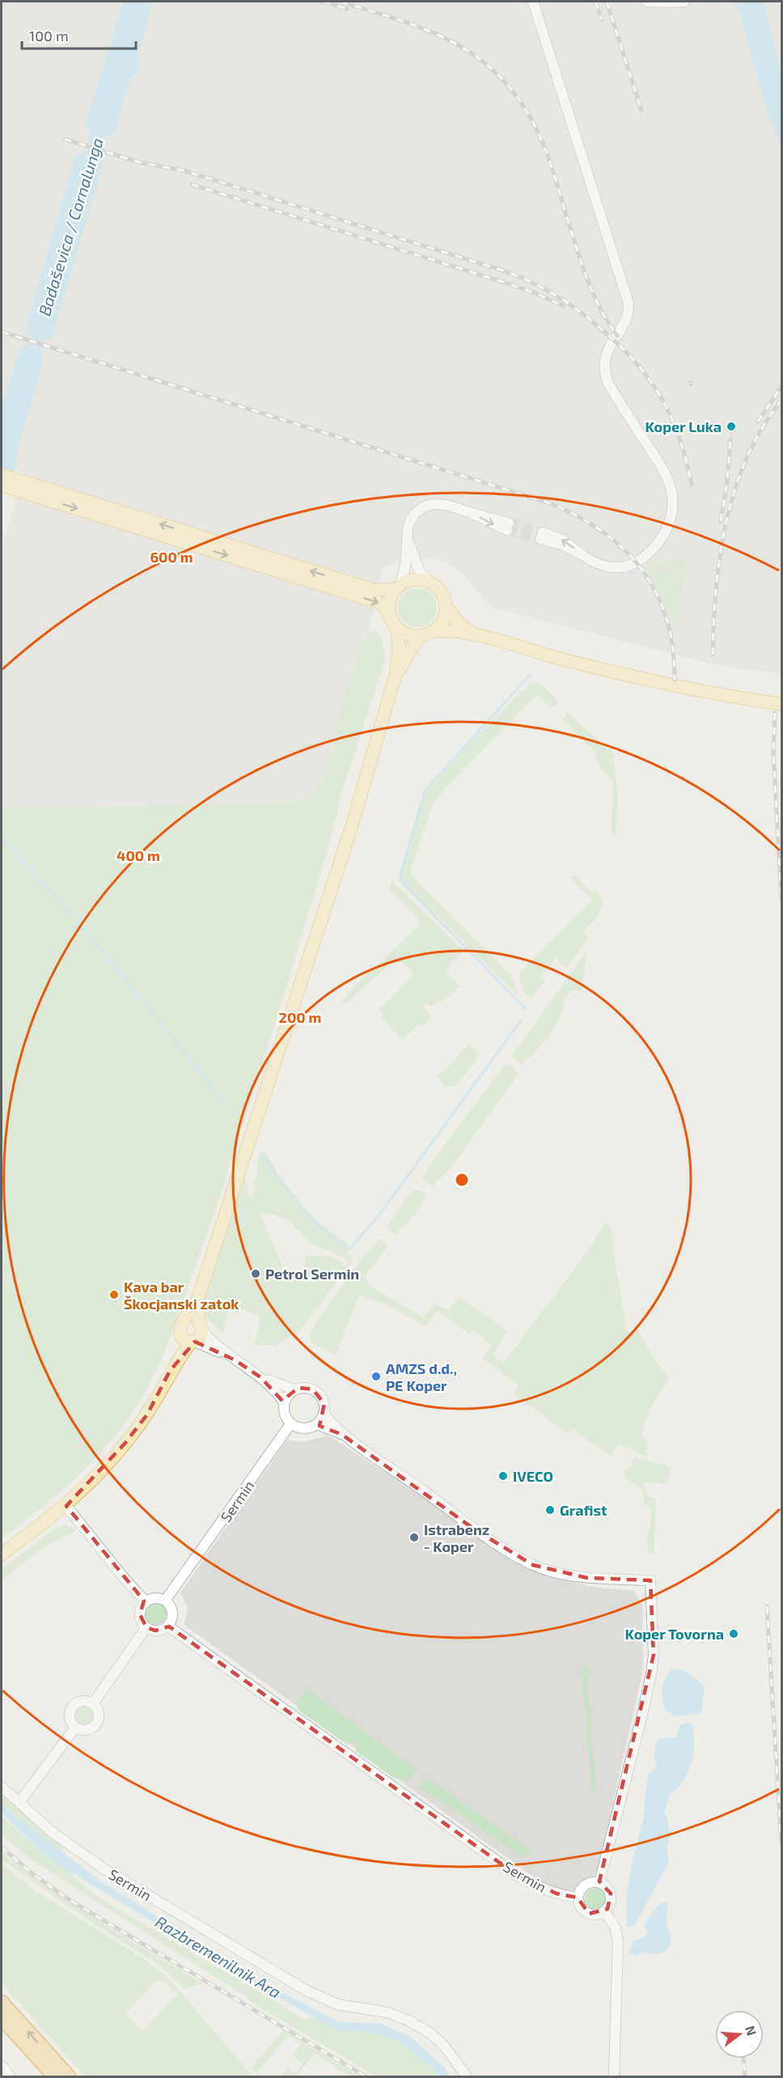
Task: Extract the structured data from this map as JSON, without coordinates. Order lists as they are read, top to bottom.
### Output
{
  "streets": {
    "street": ["Sermin"]
  },
  "water": ["Badaševica / Cornalunga", "Razbremenilnik Ara"],
  "places": [
    "Koper Luka",
    "Petrol Sermin",
    "Kava bar Škocjanski zatok",
    "AMZS d.d., PE Koper",
    "IVECO",
    "Grafist",
    "Istrabenz - Koper",
    "Koper Tovorna"
  ],
  "scale_bar": "100 m",
  "north": "right",
  "rings": ["600 m", "400 m", "200 m"]
}
